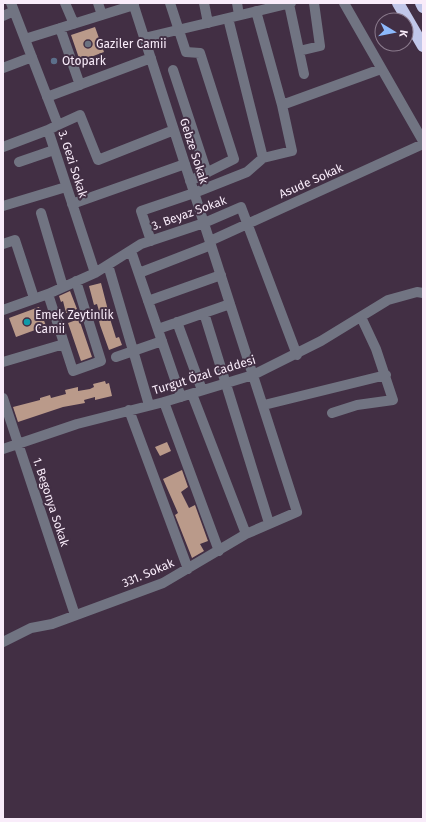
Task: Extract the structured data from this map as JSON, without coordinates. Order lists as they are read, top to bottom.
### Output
{
  "streets": {
    "street": [
      "Gebze Sokak",
      "3. Gezi Sokak",
      "Asude Sokak",
      "3. Beyaz Sokak",
      "Turgut Özal Caddesi",
      "1. Begonya Sokak",
      "331. Sokak"
    ]
  },
  "crossings": [
    ["Gebze Sokak", "Asude Sokak"],
    ["Gebze Sokak", "3. Beyaz Sokak"],
    ["Gebze Sokak", "Turgut Özal Caddesi"],
    ["Gebze Sokak", "331. Sokak"],
    ["3. Gezi Sokak", "3. Beyaz Sokak"],
    ["Asude Sokak", "3. Beyaz Sokak"],
    ["3. Beyaz Sokak", "Turgut Özal Caddesi"],
    ["Turgut Özal Caddesi", "1. Begonya Sokak"],
    ["1. Begonya Sokak", "331. Sokak"]
  ],
  "places": ["Gaziler Camii", "Otopark", "Emek Zeytinlik Camii"],
  "north": "right"
}
